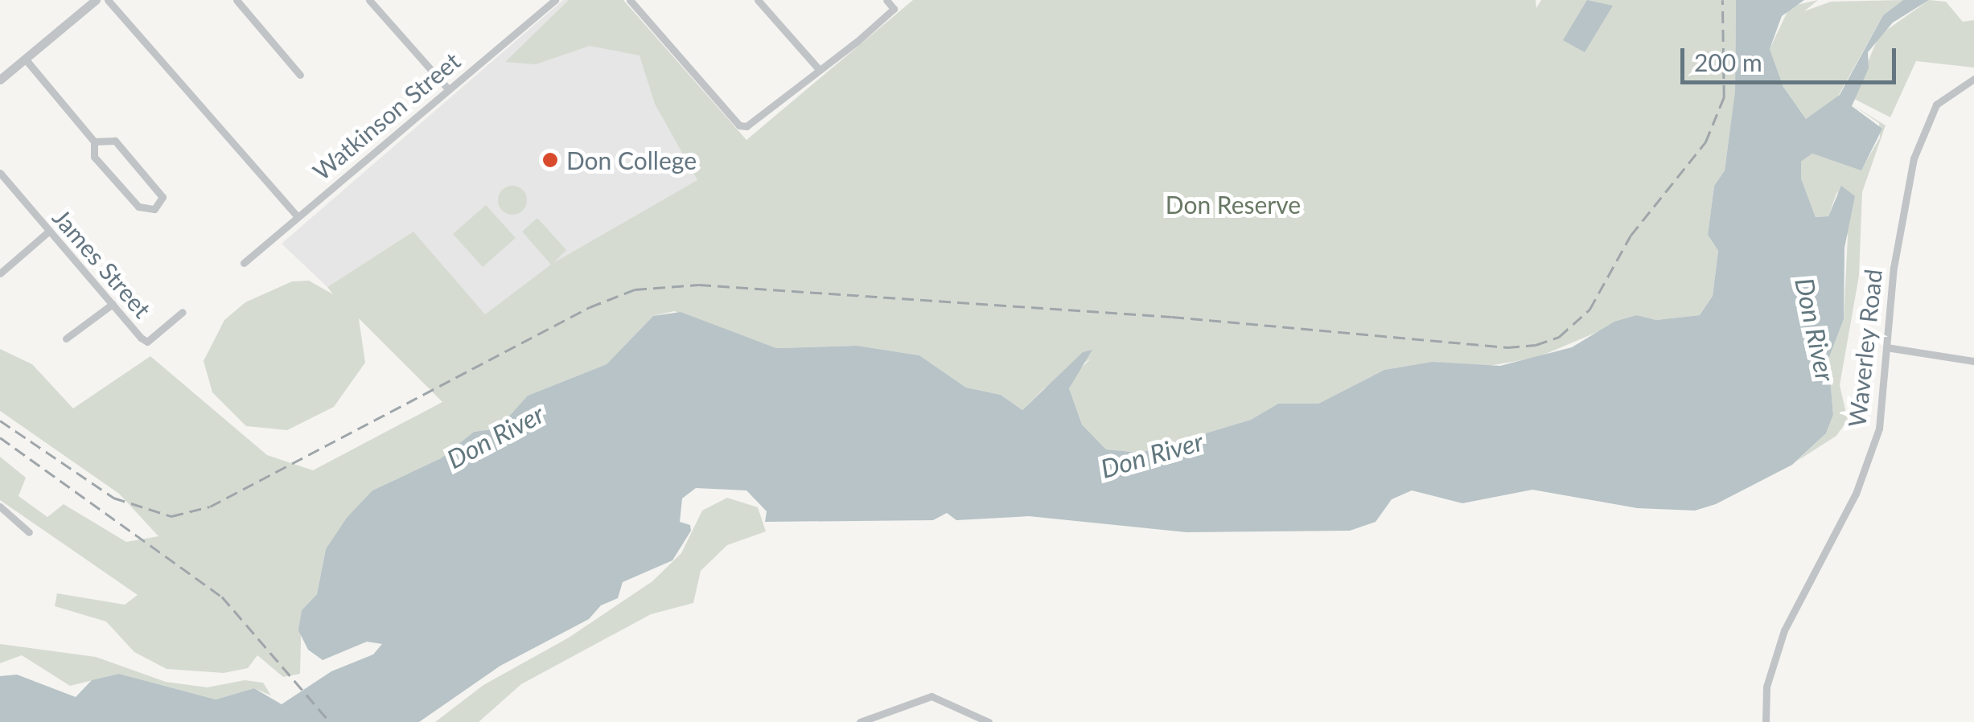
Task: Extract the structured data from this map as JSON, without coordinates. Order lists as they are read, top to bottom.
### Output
{
  "streets": {
    "street": ["Watkinson Street", "James Street", "Waverley Road"]
  },
  "water": ["Don River"],
  "parks": ["Don Reserve"],
  "places": ["Don College"],
  "scale_bar": "200 m"
}
